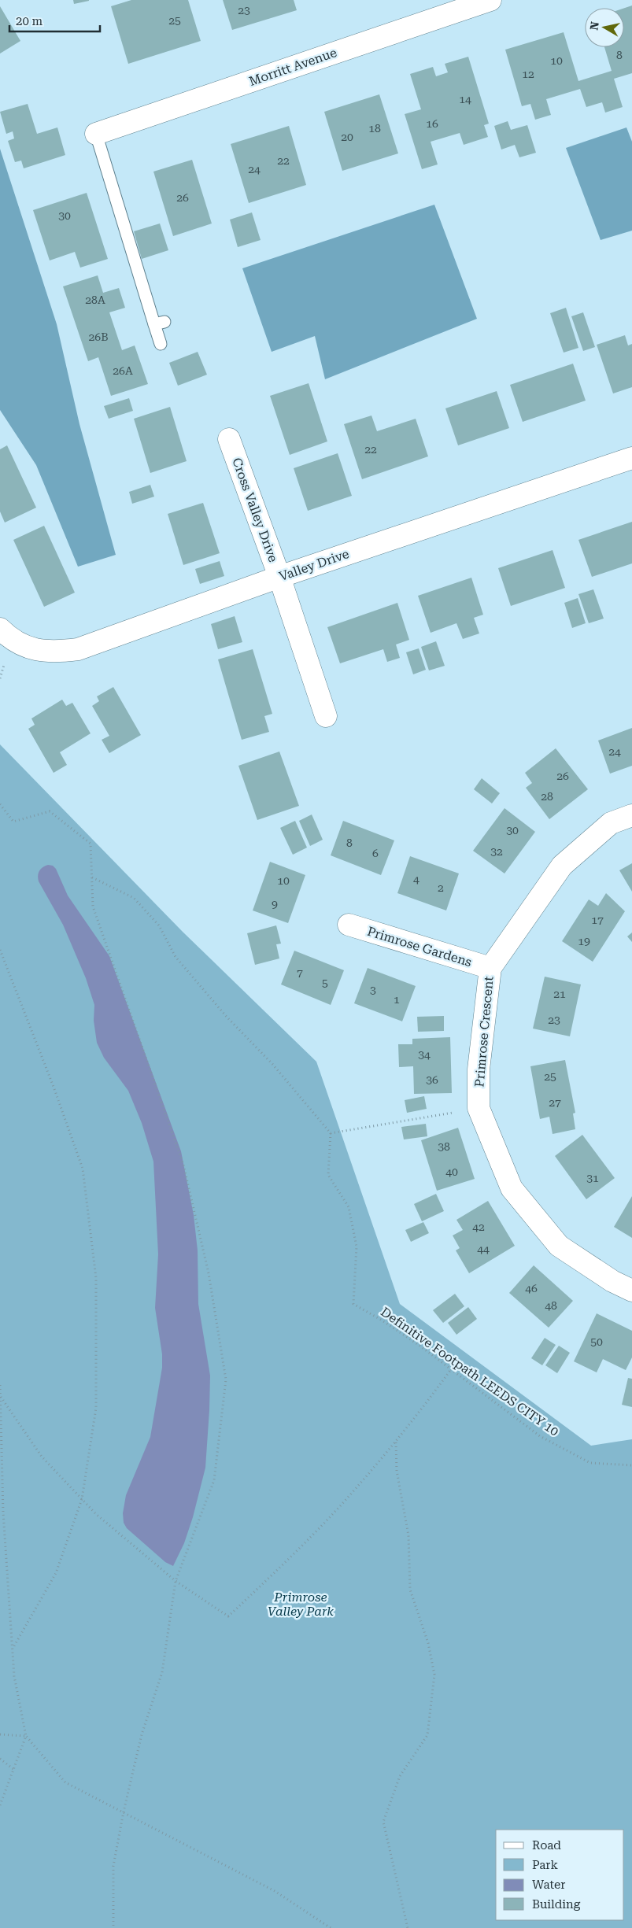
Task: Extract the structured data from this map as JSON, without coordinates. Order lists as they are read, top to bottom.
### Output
{
  "streets": {
    "street": [
      "Morritt Avenue",
      "Cross Valley Drive",
      "Valley Drive",
      "Primrose Gardens",
      "Primrose Crescent"
    ],
    "path": ["Definitive Footpath LEEDS CITY 10"]
  },
  "crossings": [
    ["Cross Valley Drive", "Valley Drive"],
    ["Primrose Gardens", "Primrose Crescent"]
  ],
  "parks": ["Primrose Valley Park"],
  "house_numbers": [
    "23",
    "25",
    "8",
    "10",
    "12",
    "14",
    "16",
    "18",
    "20",
    "22",
    "24",
    "26",
    "30",
    "28A",
    "26B",
    "26A",
    "22",
    "24",
    "26",
    "28",
    "30",
    "8",
    "32",
    "6",
    "4",
    "10",
    "2",
    "9",
    "17",
    "19",
    "7",
    "5",
    "3",
    "21",
    "1",
    "23",
    "34",
    "25",
    "36",
    "27",
    "38",
    "40",
    "31",
    "42",
    "44",
    "46",
    "48",
    "50"
  ],
  "legend": [
    "Road",
    "Park",
    "Water",
    "Building"
  ],
  "scale_bar": "20 m",
  "north": "left"
}
